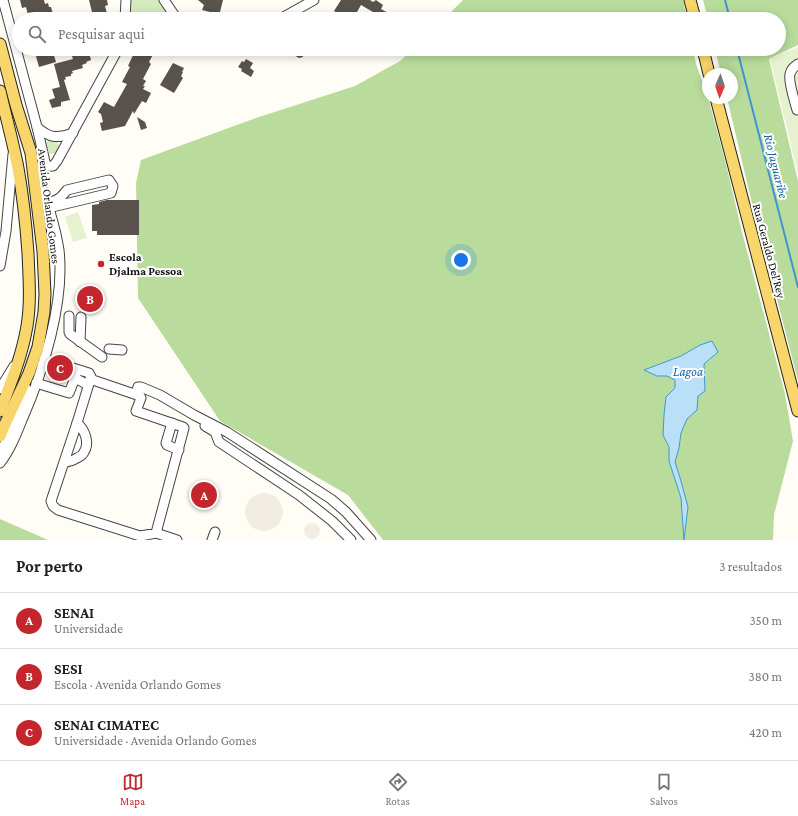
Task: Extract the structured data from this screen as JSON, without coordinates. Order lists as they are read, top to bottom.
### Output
{
  "streets": {
    "main road": ["Avenida Orlando Gomes", "Rua Geraldo Del'Rey"]
  },
  "water": ["Rio Jaguaribe", "Lagoa"],
  "places": ["Escola Djalma Pessoa"],
  "north": "bottom",
  "page": {
    "search": "Pesquisar aqui",
    "pins": ["B", "C", "A"],
    "heading": ["Por perto", "3 resultados"],
    "list": [
      {
        "mark": "A",
        "name": "SENAI",
        "note": "Universidade",
        "value": "350 m"
      },
      {
        "mark": "B",
        "name": "SESI",
        "note": "Escola · Avenida Orlando Gomes",
        "value": "380 m"
      },
      {
        "mark": "C",
        "name": "SENAI CIMATEC",
        "note": "Universidade · Avenida Orlando Gomes",
        "value": "420 m"
      }
    ],
    "nav": ["Mapa", "Rotas", "Salvos"]
  }
}
